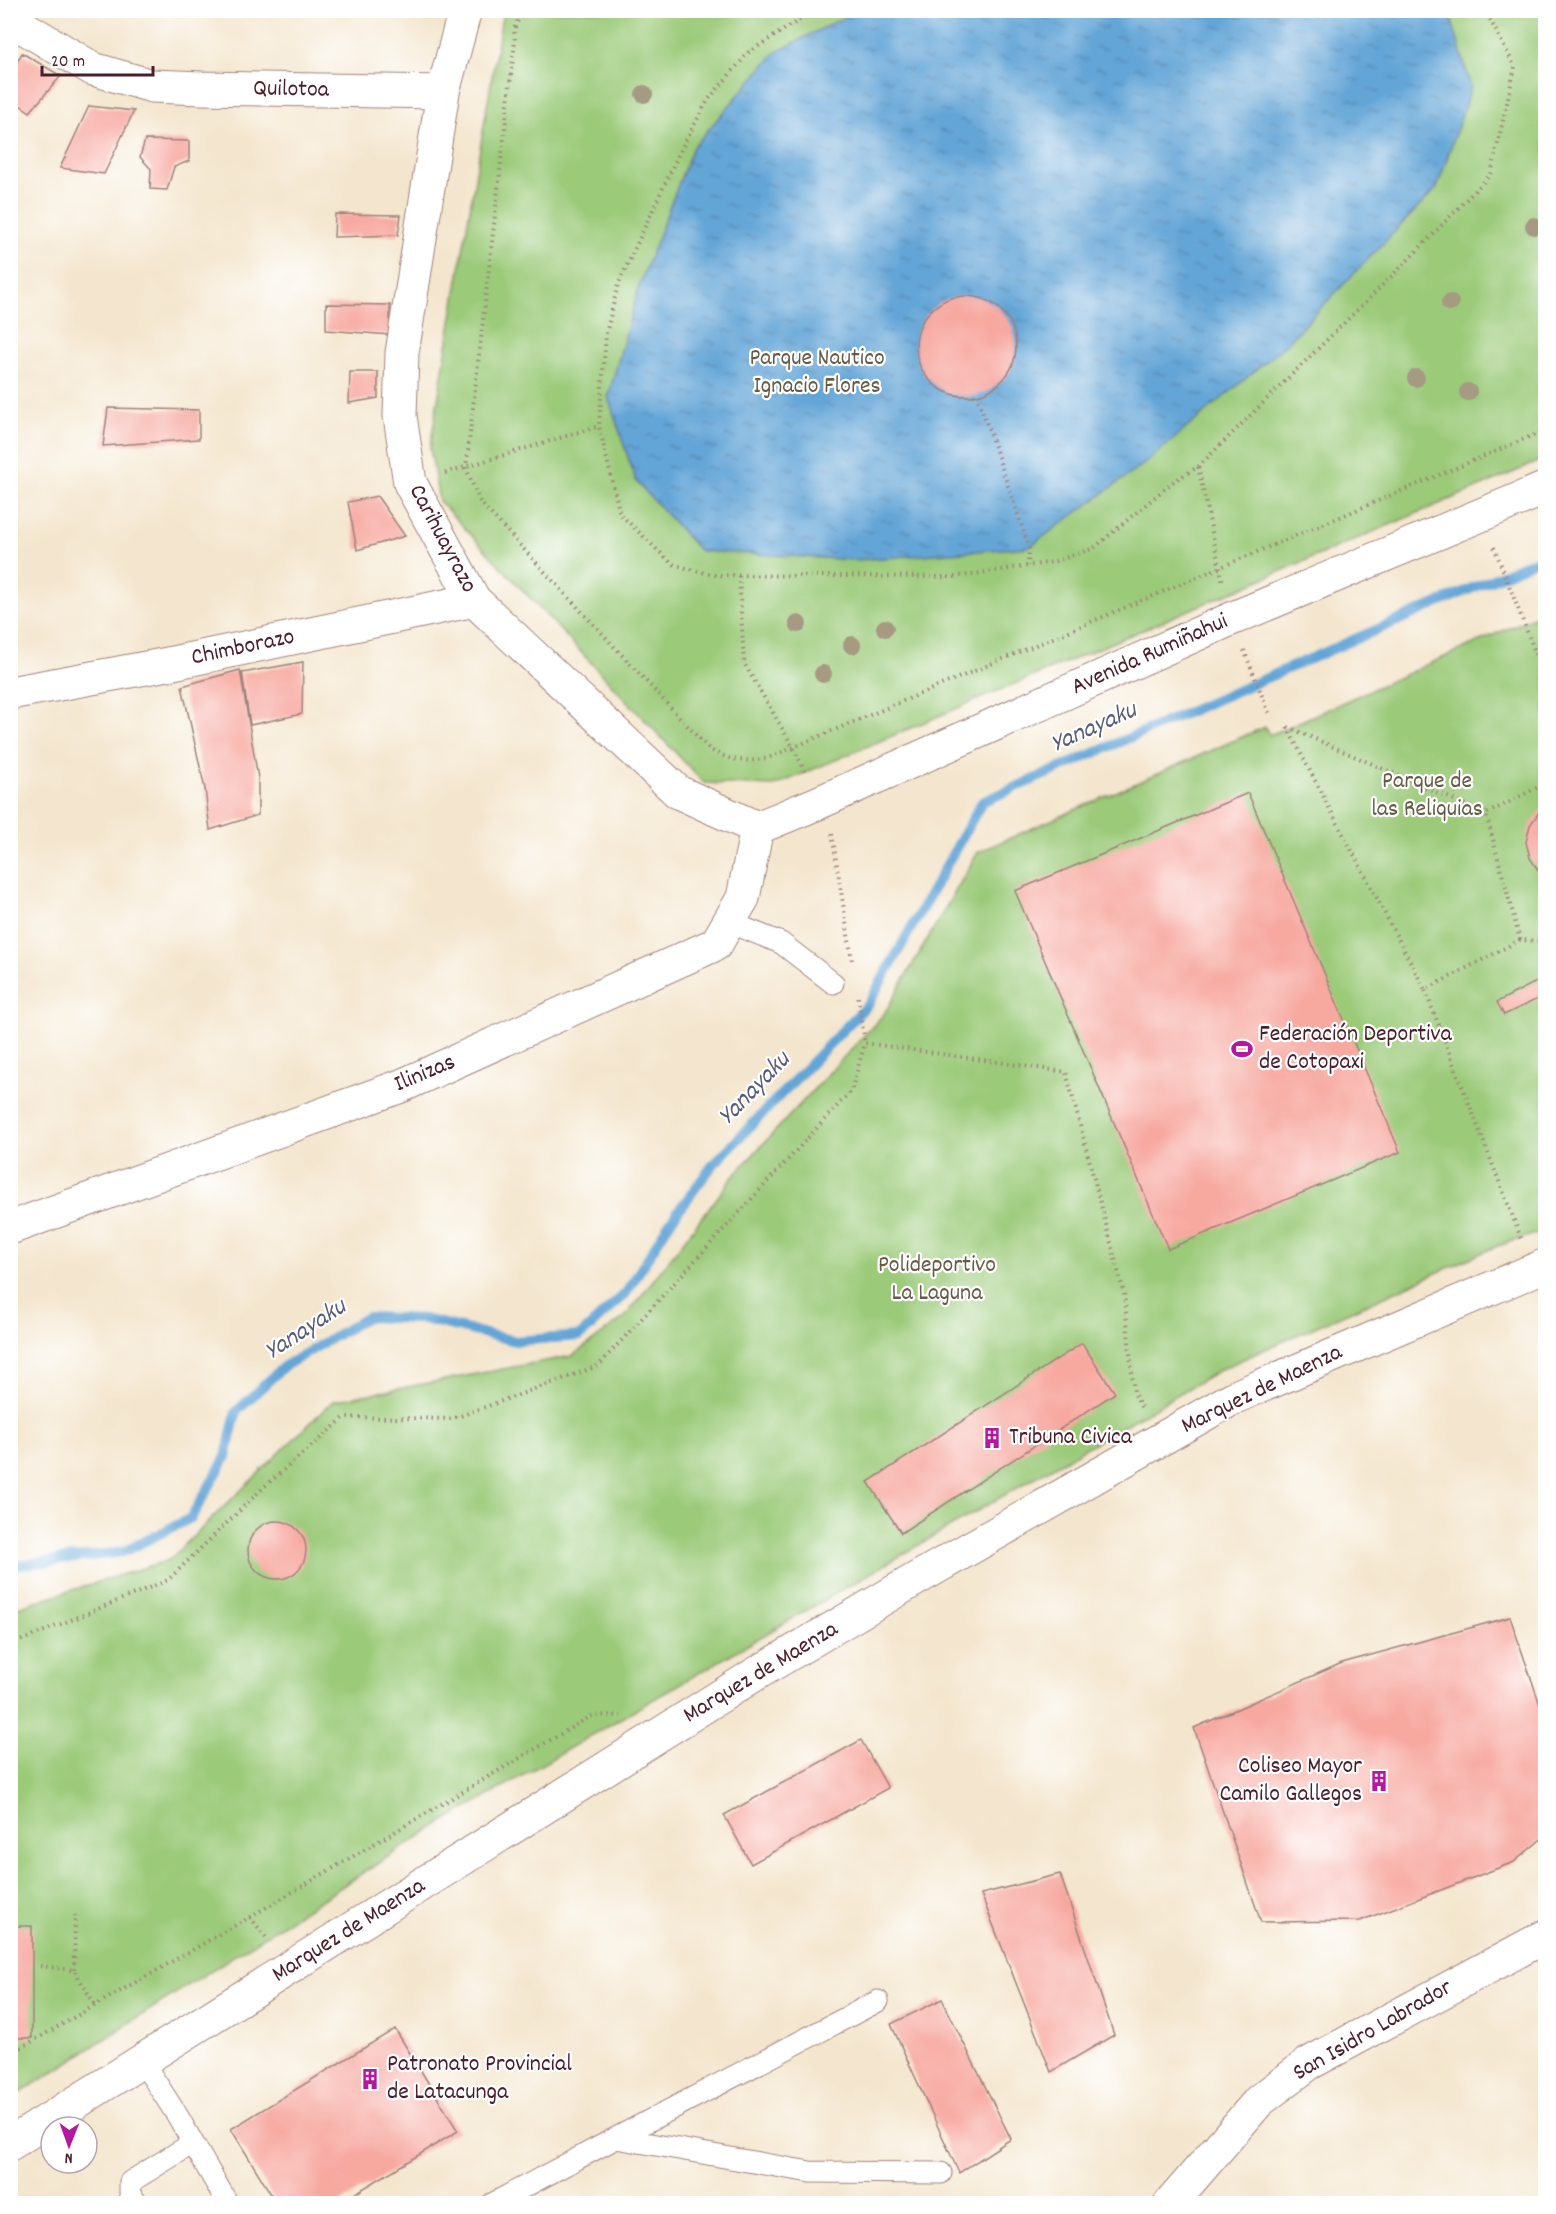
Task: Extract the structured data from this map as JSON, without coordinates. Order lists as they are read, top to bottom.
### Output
{
  "streets": {
    "street": [
      "Quilotoa",
      "Carihuayrazo",
      "Chimborazo",
      "Avenida Rumiñahui",
      "Ilinizas",
      "Marquez de Maenza",
      "San Isidro Labrador"
    ]
  },
  "crossings": [
    ["Quilotoa", "Carihuayrazo"],
    ["Carihuayrazo", "Chimborazo"],
    ["Carihuayrazo", "Avenida Rumiñahui"],
    ["Carihuayrazo", "Ilinizas"],
    ["Avenida Rumiñahui", "Ilinizas"]
  ],
  "water": ["Yanayaku"],
  "parks": ["Parque Nautico Ignacio Flores", "Parque de las Reliquias", "Polideportivo La Laguna"],
  "places": {
    "sports": ["Federación Deportiva de Cotopaxi"],
    "building": ["Tribuna Civica", "Coliseo Mayor Camilo Gallegos", "Patronato Provincial de Latacunga"]
  },
  "scale_bar": "20 m",
  "north": "bottom"
}
